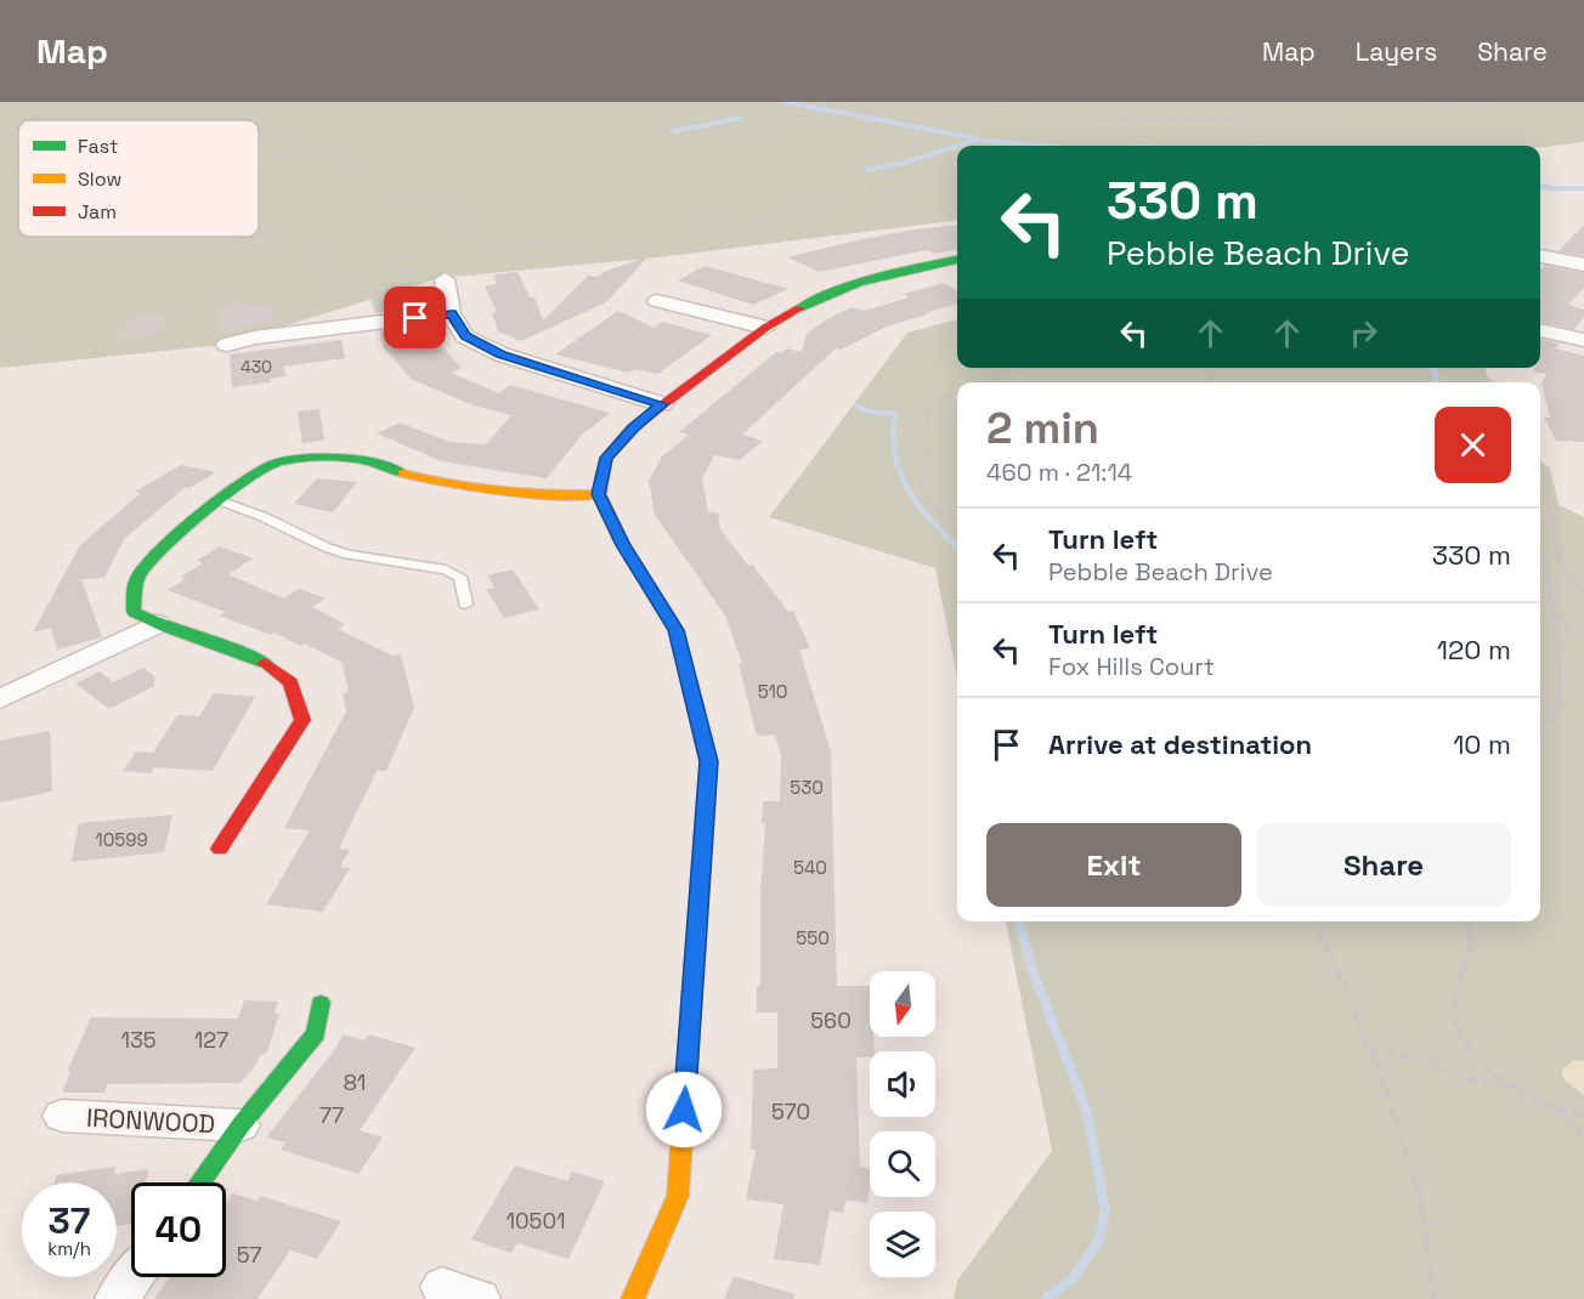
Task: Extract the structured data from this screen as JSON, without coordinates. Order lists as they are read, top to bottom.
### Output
{
  "streets": {
    "street": ["IRONWOOD"]
  },
  "house_numbers": [
    "430",
    "510",
    "530",
    "10599",
    "540",
    "550",
    "560",
    "135",
    "127",
    "81",
    "570",
    "77",
    "10501",
    "57"
  ],
  "legend": ["Fast", "Slow", "Jam"],
  "north": "bottom",
  "page": {
    "header": "Map",
    "nav": ["Map", "Layers", "Share"],
    "turn": ["330 m", "Pebble Beach Drive"],
    "heading": ["2 min", "460 m · 21:14"],
    "list": [
      {
        "name": "Turn left",
        "note": "Pebble Beach Drive",
        "value": "330 m"
      },
      {
        "name": "Turn left",
        "note": "Fox Hills Court",
        "value": "120 m"
      },
      {
        "name": "Arrive at destination",
        "value": "10 m"
      }
    ],
    "buttons": ["Exit", "Share"],
    "speed": "37 km/h",
    "limit": "40"
  }
}
